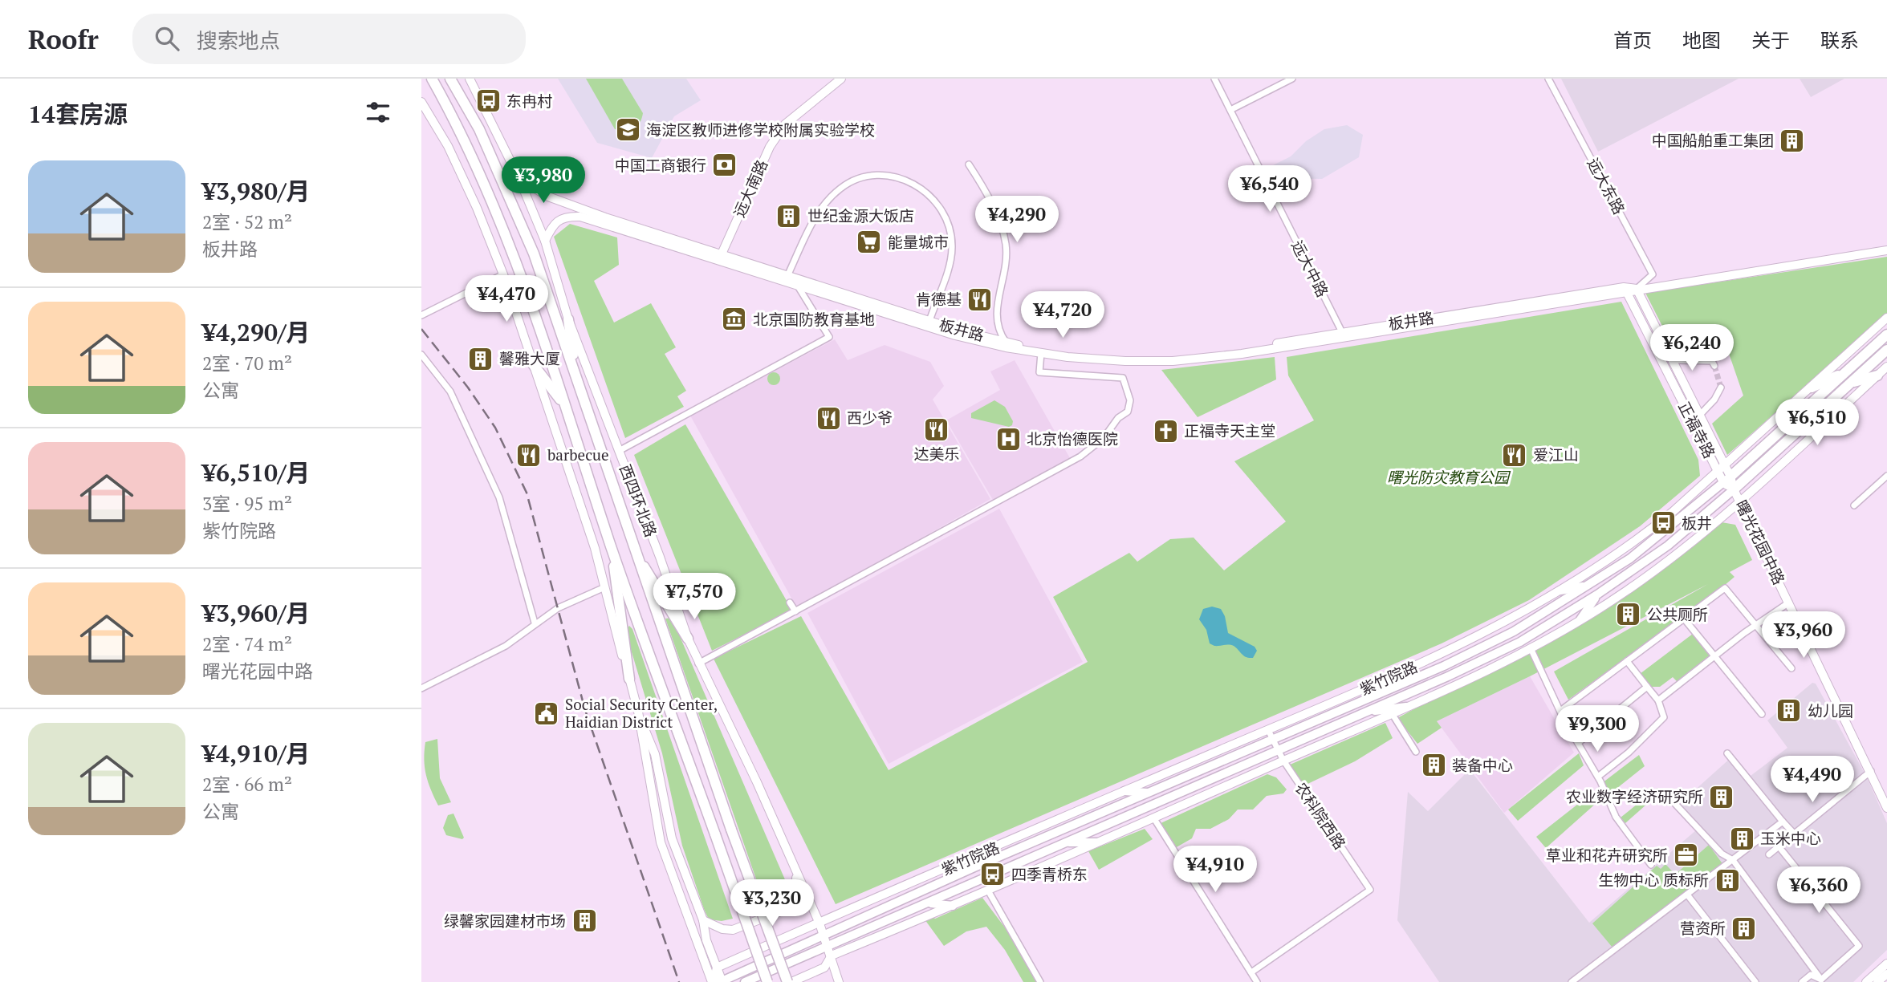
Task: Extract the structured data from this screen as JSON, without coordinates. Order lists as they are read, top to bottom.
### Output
{
  "streets": {
    "highway": ["西四环北路", "紫竹院路"],
    "street": [
      "远大东路",
      "远大南路",
      "远大中路",
      "板井路",
      "正福寺路",
      "曙光花园中路",
      "农科院西路"
    ]
  },
  "crossings": [
    ["远大东路", "板井路"],
    ["远大东路", "正福寺路"],
    ["远大南路", "板井路"],
    ["远大中路", "板井路"],
    ["板井路", "正福寺路"],
    ["板井路", "西四环北路"],
    ["正福寺路", "曙光花园中路"],
    ["正福寺路", "紫竹院路"],
    ["西四环北路", "紫竹院路"],
    ["曙光花园中路", "紫竹院路"],
    ["紫竹院路", "农科院西路"]
  ],
  "parks": ["曙光防灾教育公园"],
  "places": {
    "bus stop": ["东冉村", "板井", "四季青桥东"],
    "school or university": ["海淀区教师进修学校附属实验学校"],
    "building": [
      "中国船舶重工集团",
      "世纪金源大饭店",
      "馨雅大厦",
      "公共厕所",
      "幼儿园",
      "装备中心",
      "农业数字经济研究所",
      "玉米中心",
      "生物中心 质标所",
      "绿馨家园建材市场",
      "营资所"
    ],
    "bank": ["中国工商银行"],
    "supermarket": ["能量城市"],
    "restaurant": [
      "肯德基",
      "西少爷",
      "达美乐",
      "barbecue",
      "爱江山"
    ],
    "museum": ["北京国防教育基地"],
    "church": ["正福寺天主堂"],
    "hospital": ["北京怡德医院"],
    "public building": ["Social Security Center, Haidian District"],
    "office": ["草业和花卉研究所"]
  },
  "page": {
    "header": "Roofr",
    "search": "搜索地点",
    "nav": [
      "首页",
      "地图",
      "关于",
      "联系"
    ],
    "heading": "14套房源",
    "list": [
      {
        "name": "¥3,980/月",
        "note": "2室 · 52 m² · 板井路"
      },
      {
        "name": "¥4,290/月",
        "note": "2室 · 70 m² · 公寓"
      },
      {
        "name": "¥6,510/月",
        "note": "3室 · 95 m² · 紫竹院路"
      },
      {
        "name": "¥3,960/月",
        "note": "2室 · 74 m² · 曙光花园中路"
      },
      {
        "name": "¥4,910/月",
        "note": "2室 · 66 m² · 公寓"
      }
    ],
    "price": [
      "¥3,980",
      "¥6,540",
      "¥4,290",
      "¥4,470",
      "¥4,720",
      "¥6,240",
      "¥6,510",
      "¥7,570",
      "¥3,960",
      "¥9,300",
      "¥4,490",
      "¥4,910",
      "¥6,360",
      "¥3,230"
    ]
  }
}
